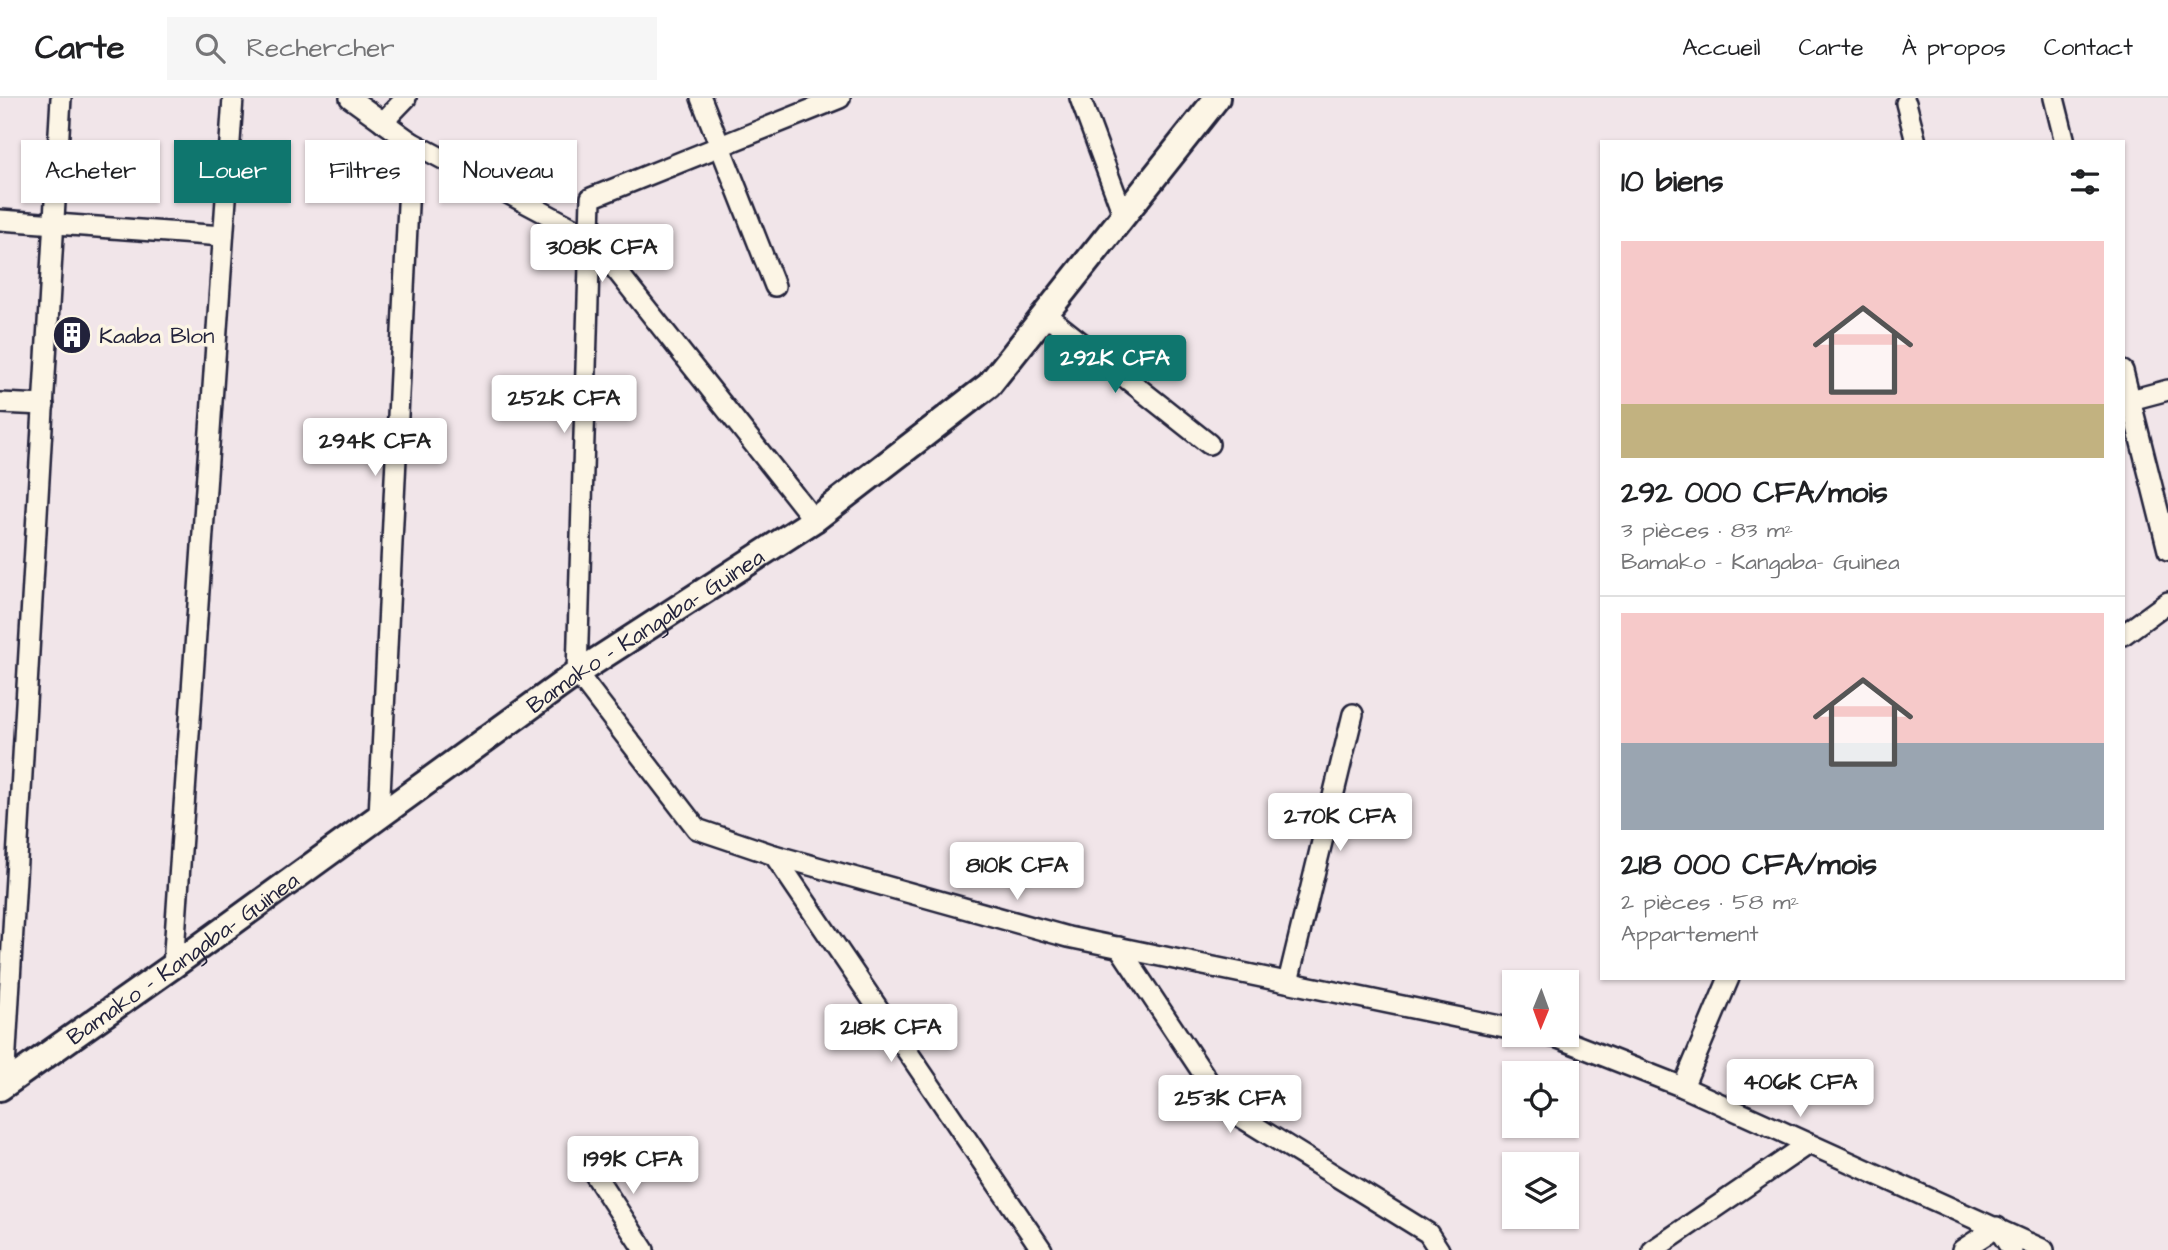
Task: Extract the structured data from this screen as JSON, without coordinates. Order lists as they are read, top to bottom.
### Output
{
  "streets": {
    "main road": ["Bamako - Kangaba- Guinea"]
  },
  "places": {
    "building": ["Kaaba Blon"]
  },
  "north": "bottom",
  "page": {
    "header": "Carte",
    "search": "Rechercher",
    "nav": [
      "Accueil",
      "Carte",
      "À propos",
      "Contact"
    ],
    "chip": [
      "Acheter",
      "Louer",
      "Filtres",
      "Nouveau"
    ],
    "heading": "10 biens",
    "price": [
      "308K CFA",
      "292K CFA",
      "252K CFA",
      "294K CFA",
      "270K CFA",
      "810K CFA",
      "218K CFA",
      "406K CFA",
      "253K CFA",
      "199K CFA"
    ],
    "list": [
      {
        "name": "292 000 CFA/mois",
        "note": "3 pièces · 83 m² · Bamako - Kangaba- Guinea"
      },
      {
        "name": "218 000 CFA/mois",
        "note": "2 pièces · 58 m² · Appartement"
      }
    ]
  }
}
